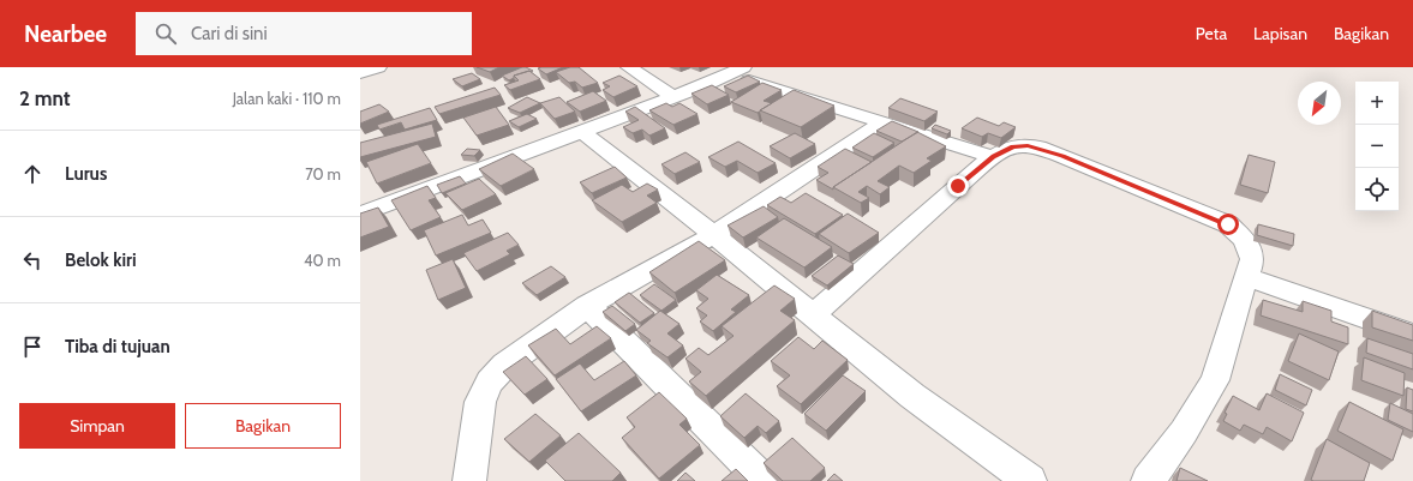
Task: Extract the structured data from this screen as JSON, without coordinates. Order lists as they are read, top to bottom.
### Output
{
  "north": "bottom left",
  "page": {
    "header": "Nearbee",
    "search": "Cari di sini",
    "nav": ["Peta", "Lapisan", "Bagikan"],
    "heading": ["2 mnt", "Jalan kaki · 110 m"],
    "map_buttons": ["+", "−"],
    "list": [
      ["Lurus", "70 m"],
      ["Belok kiri", "40 m"],
      "Tiba di tujuan"
    ],
    "buttons": ["Simpan", "Bagikan"]
  }
}
